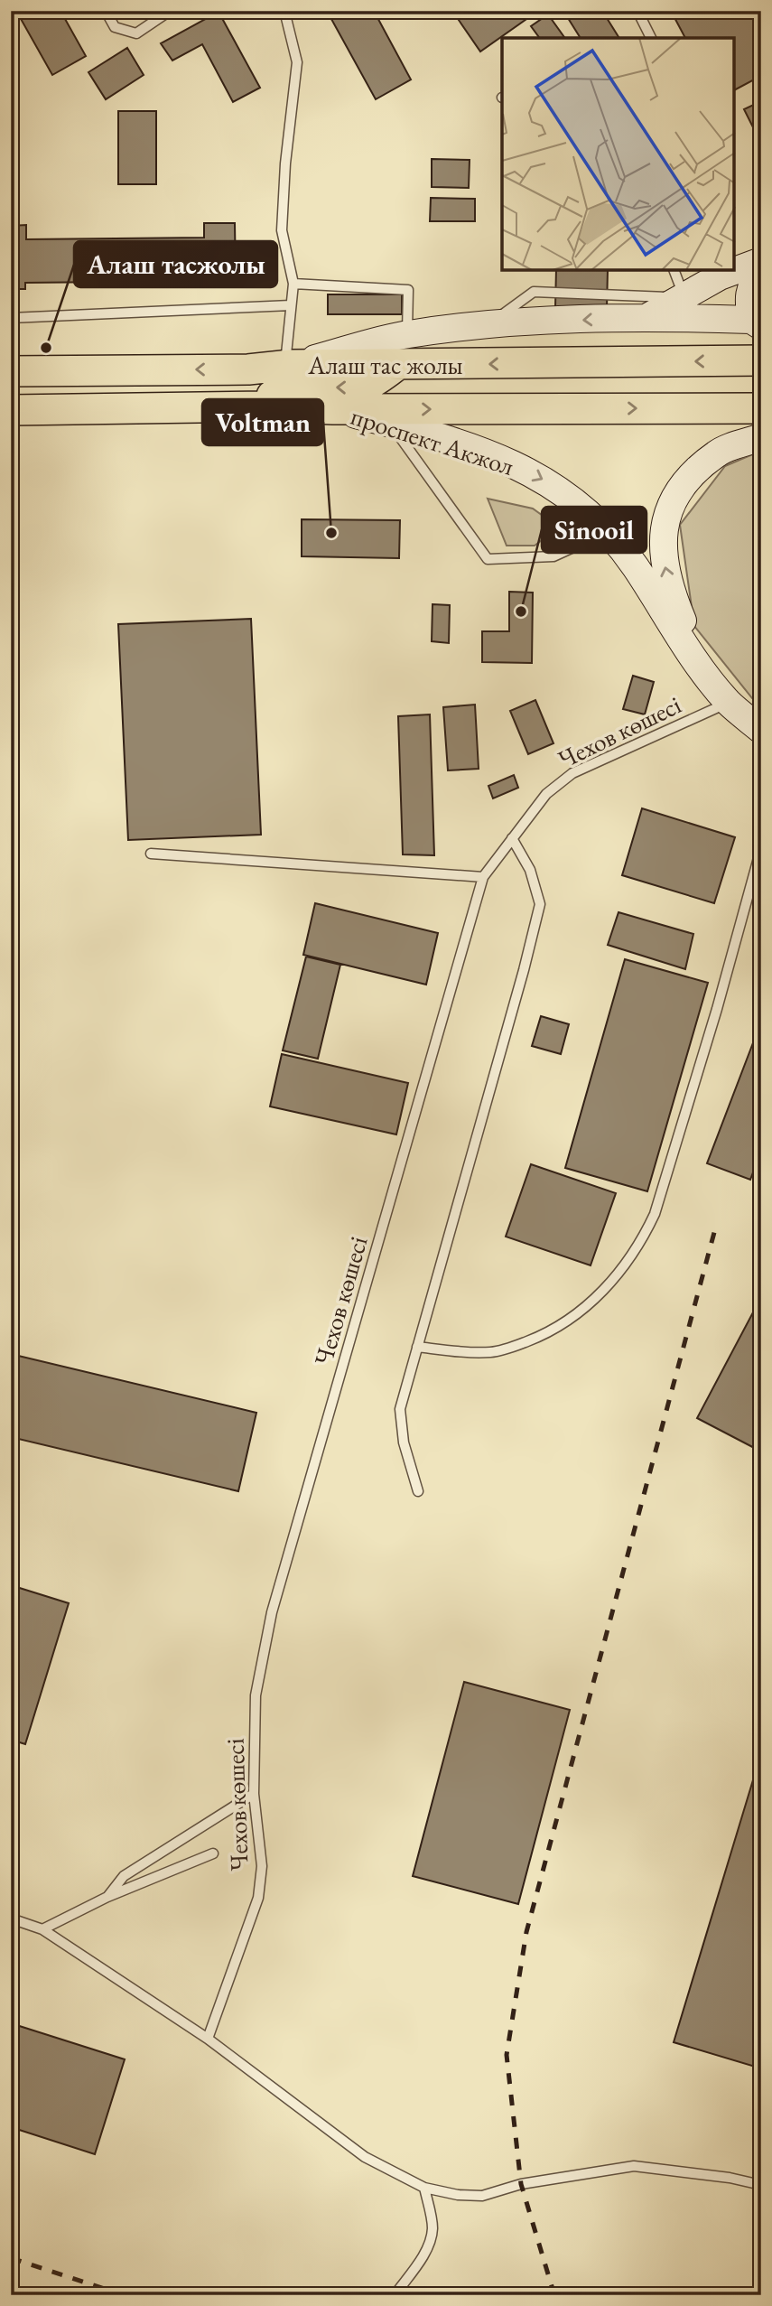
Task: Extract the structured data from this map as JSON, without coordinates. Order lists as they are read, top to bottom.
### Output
{
  "streets": {
    "main road": ["Алаш тас жолы", "проспект Акжол"],
    "lane": ["Чехов көшесі"]
  },
  "crossings": [
    ["Алаш тас жолы", "проспект Акжол"],
    ["проспект Акжол", "Чехов көшесі"]
  ],
  "places": ["Алаш тасжолы", "Voltman", "Sinooil"]
}
